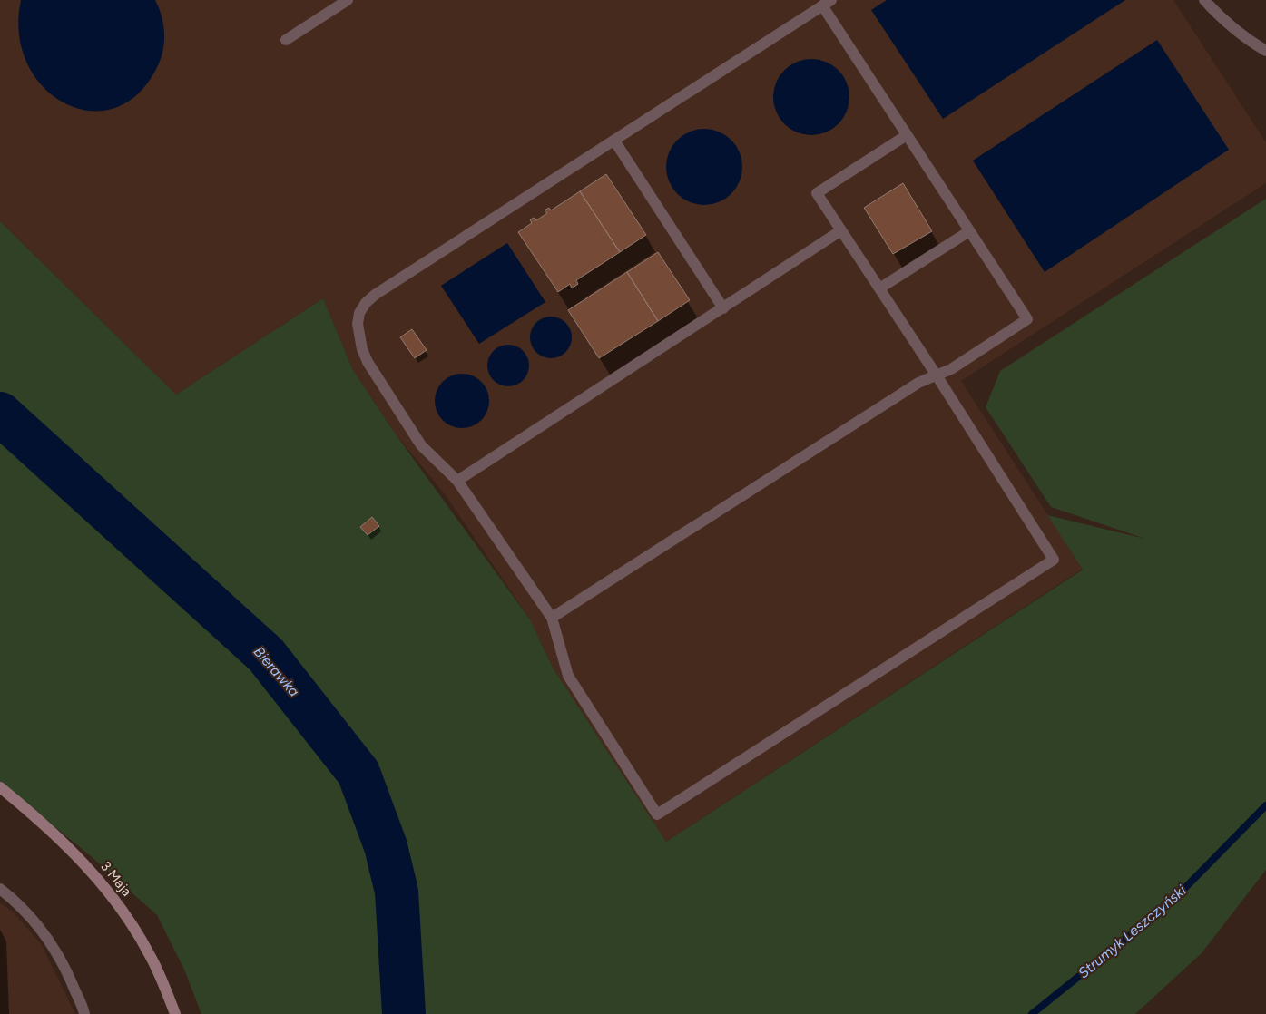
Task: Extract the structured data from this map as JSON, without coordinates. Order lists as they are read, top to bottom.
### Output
{
  "streets": {
    "main road": ["3 Maja"]
  },
  "water": ["Bierawka", "Strumyk Leszczyński"]
}
